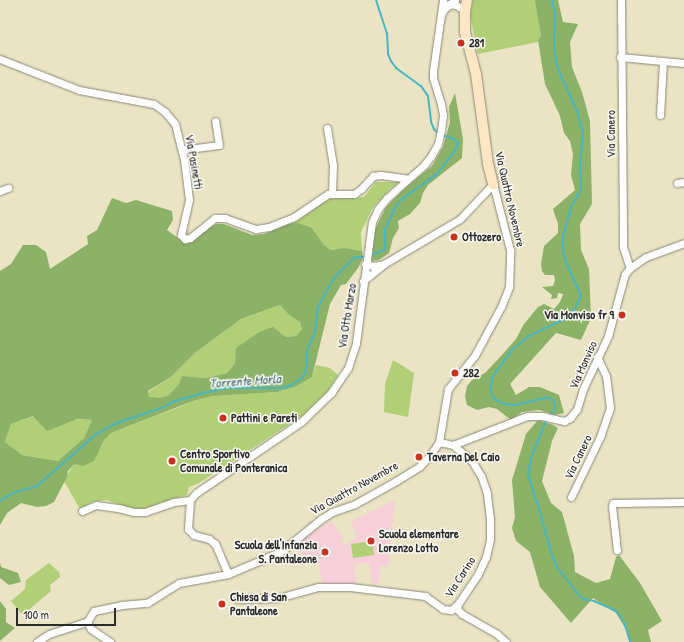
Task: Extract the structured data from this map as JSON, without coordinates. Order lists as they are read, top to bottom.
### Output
{
  "streets": {
    "street": [
      "Via Canero",
      "Via Pasinetti",
      "Via Quattro Novembre",
      "Via Otto Marzo",
      "Via Monviso",
      "Via Carino"
    ]
  },
  "crossings": [
    ["Via Canero", "Via Monviso"],
    ["Via Pasinetti", "Via Otto Marzo"],
    ["Via Quattro Novembre", "Via Otto Marzo"],
    ["Via Monviso", "Via Carino"]
  ],
  "water": ["Torrente Morla"],
  "places": [
    "281",
    "Ottozero",
    "Via Monviso fr 9",
    "282",
    "Pattini e Pareti",
    "Taverna Del Caio",
    "Centro Sportivo Comunale di Ponteranica",
    "Scuola elementare Lorenzo Lotto",
    "Scuola dell'Infanzia S. Pantaleone",
    "Chiesa di San Pantaleone"
  ],
  "scale_bar": "100 m"
}
